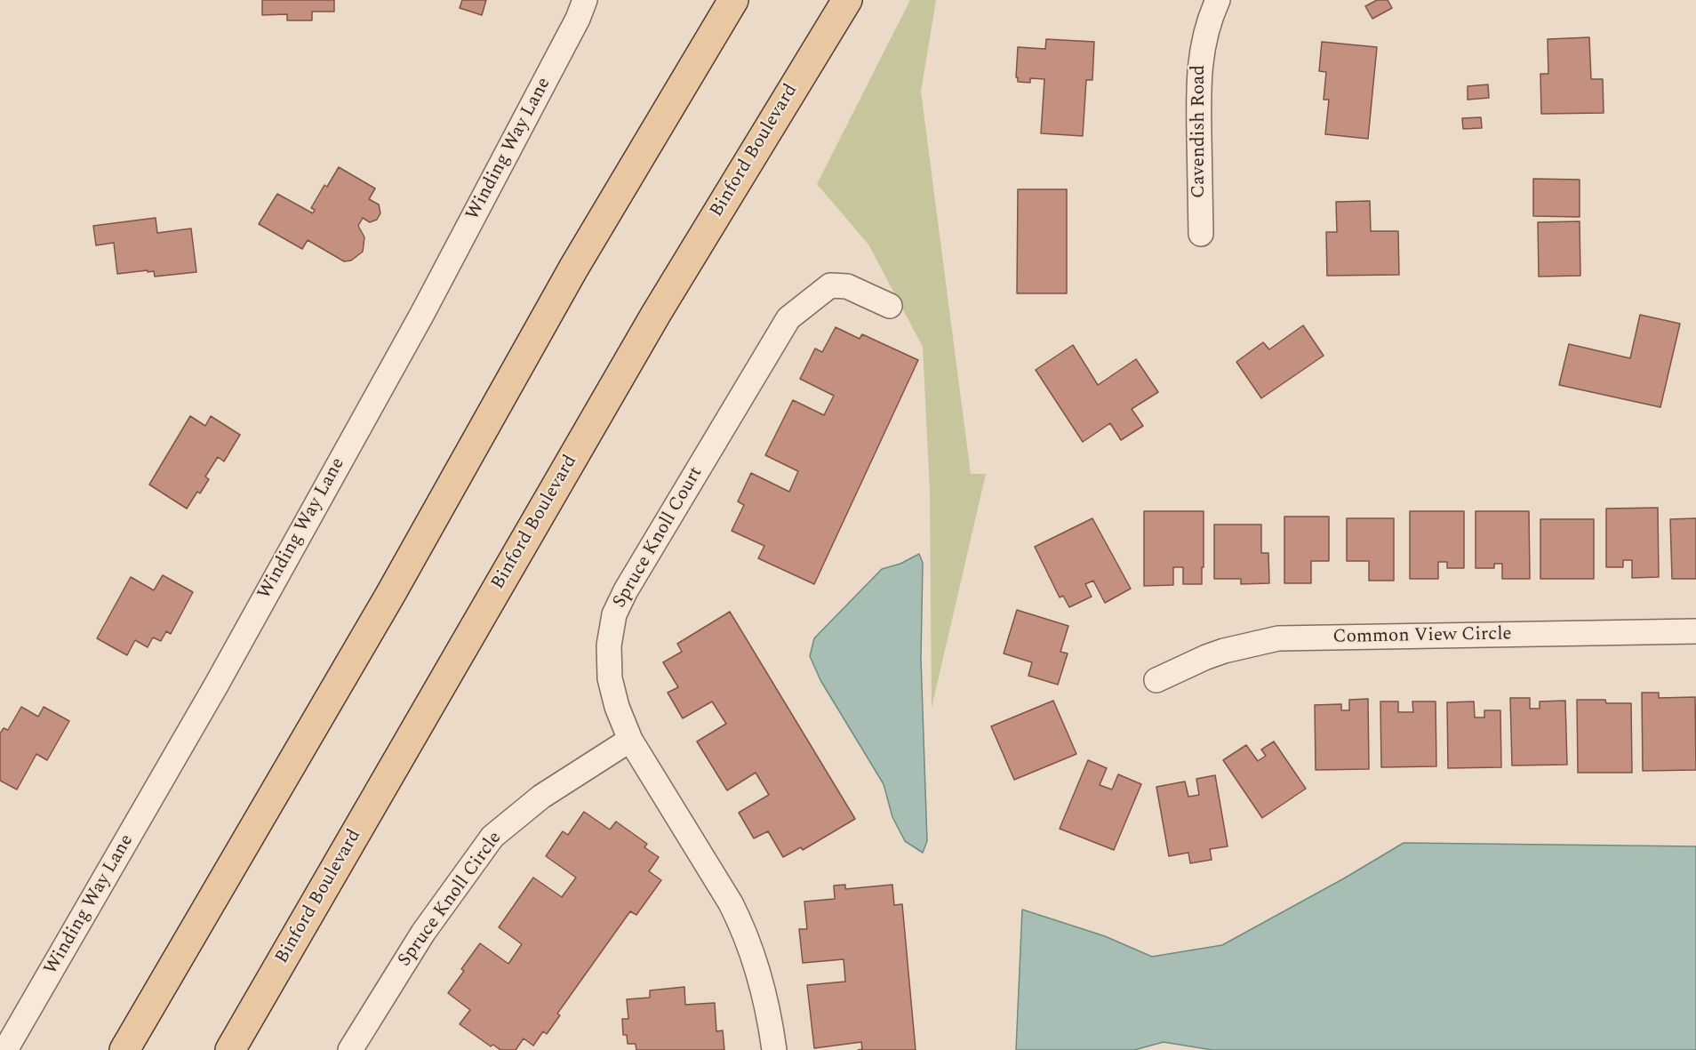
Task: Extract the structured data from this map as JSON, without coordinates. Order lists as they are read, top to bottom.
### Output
{
  "streets": {
    "main road": ["Binford Boulevard"],
    "street": [
      "Cavendish Road",
      "Winding Way Lane",
      "Spruce Knoll Court",
      "Common View Circle",
      "Spruce Knoll Circle"
    ]
  },
  "crossings": [
    ["Spruce Knoll Court", "Spruce Knoll Circle"]
  ]
}
